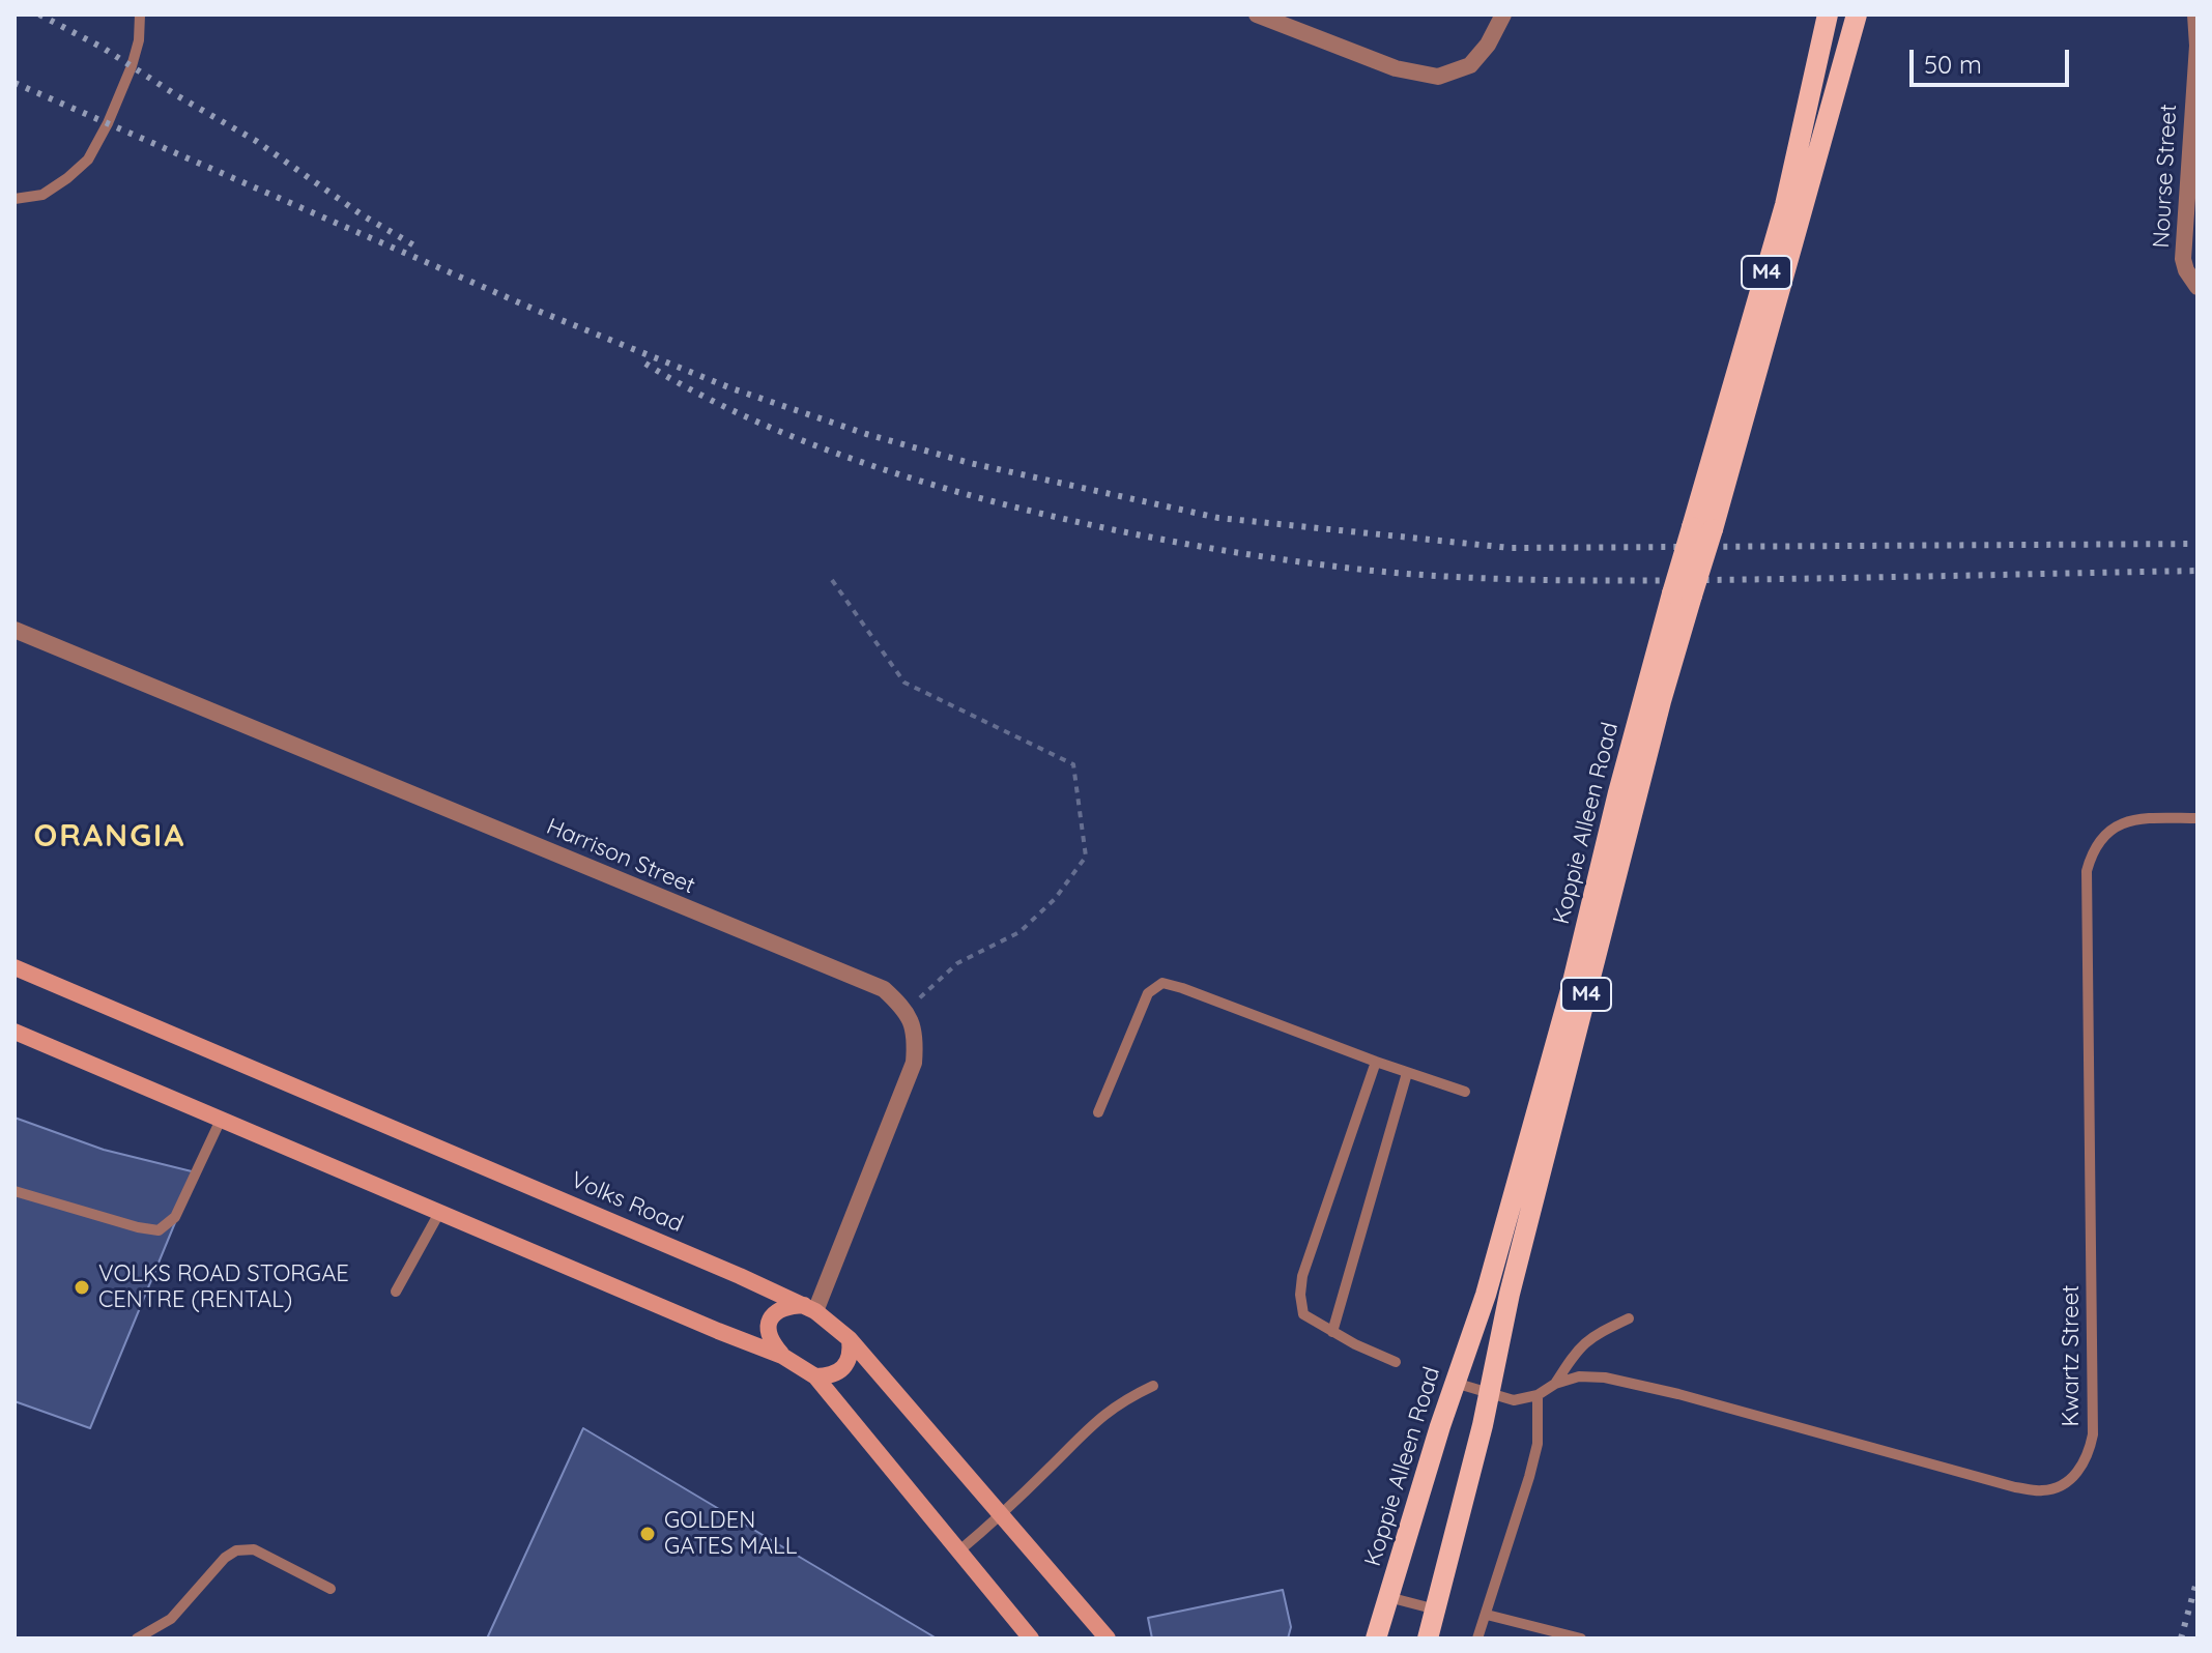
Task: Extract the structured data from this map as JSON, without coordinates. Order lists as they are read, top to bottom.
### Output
{
  "streets": {
    "main road": ["M4", "Koppie Alleen Road"],
    "street": ["Nourse Street", "Harrison Street", "Volks Road"],
    "lane": ["Kwartz Street"]
  },
  "districts": ["ORANGIA"],
  "places": ["VOLKS ROAD STORGAE CENTRE (RENTAL)", "GOLDEN GATES MALL"],
  "scale_bar": "50 m"
}
